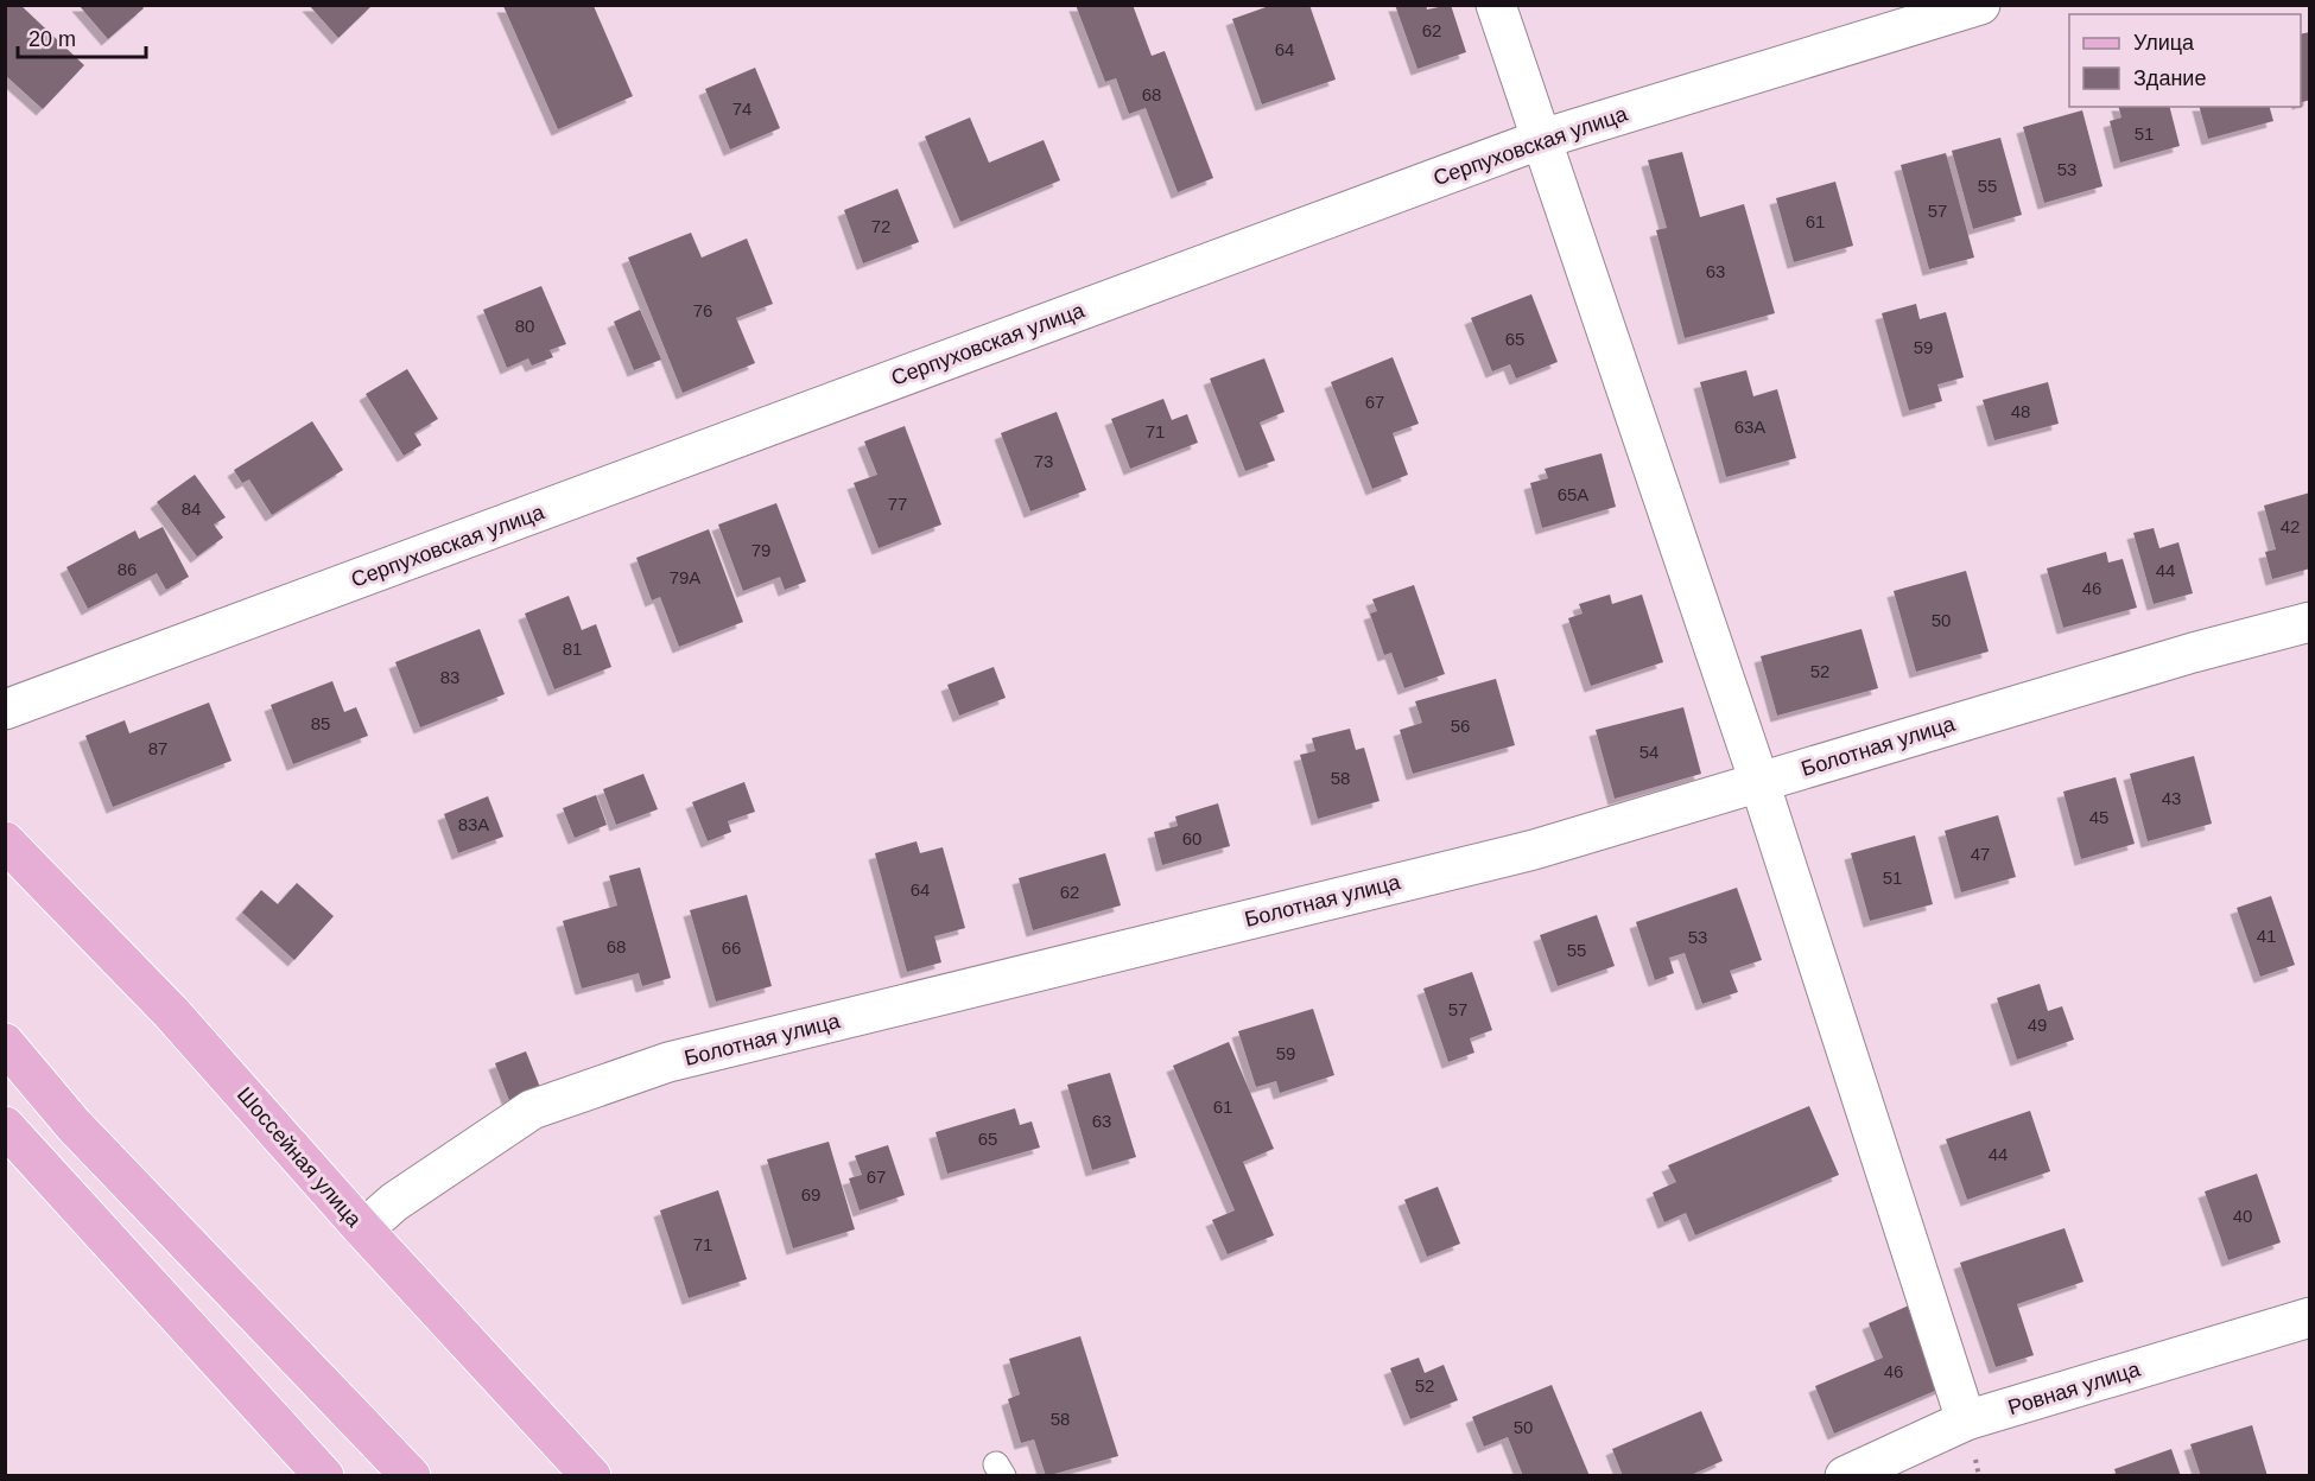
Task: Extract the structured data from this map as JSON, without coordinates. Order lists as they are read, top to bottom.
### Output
{
  "streets": {
    "main road": ["Шоссейная улица"],
    "street": ["Серпуховская улица", "Болотная улица", "Ровная улица"]
  },
  "crossings": [
    ["Болотная улица", "Шоссейная улица"]
  ],
  "house_numbers": [
    "62",
    "64",
    "68",
    "74",
    "51",
    "53",
    "55",
    "57",
    "61",
    "72",
    "63",
    "76",
    "80",
    "65",
    "59",
    "67",
    "48",
    "63А",
    "71",
    "73",
    "65А",
    "77",
    "84",
    "42",
    "79",
    "86",
    "44",
    "79А",
    "46",
    "50",
    "81",
    "52",
    "83",
    "85",
    "56",
    "87",
    "54",
    "58",
    "43",
    "45",
    "83А",
    "60",
    "47",
    "51",
    "64",
    "62",
    "41",
    "53",
    "68",
    "66",
    "55",
    "57",
    "49",
    "59",
    "61",
    "63",
    "65",
    "44",
    "67",
    "69",
    "40",
    "71",
    "46",
    "52",
    "58",
    "50"
  ],
  "legend": ["Улица", "Здание"],
  "scale_bar": "20 m"
}
